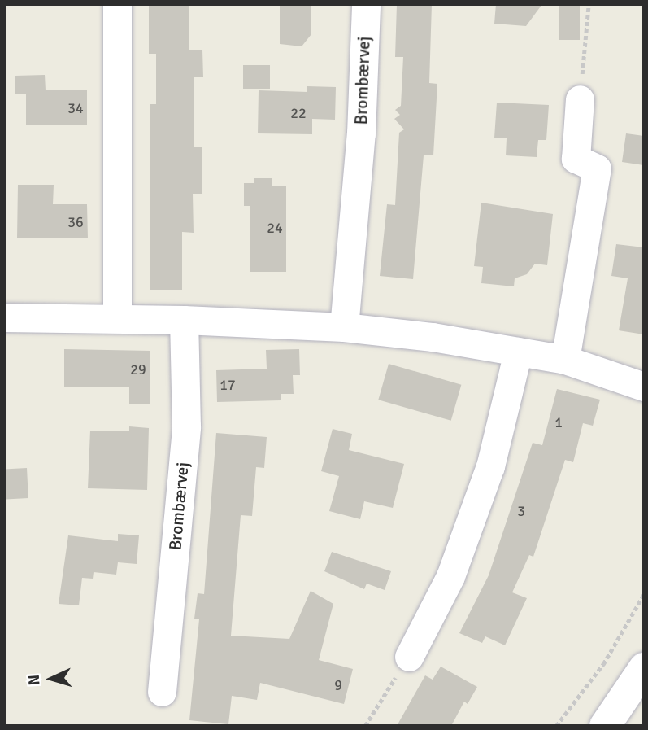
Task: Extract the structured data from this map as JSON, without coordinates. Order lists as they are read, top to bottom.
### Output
{
  "streets": {
    "street": ["Brombærvej"]
  },
  "house_numbers": [
    "34",
    "22",
    "36",
    "24",
    "29",
    "17",
    "1",
    "3",
    "9"
  ],
  "north": "left"
}
